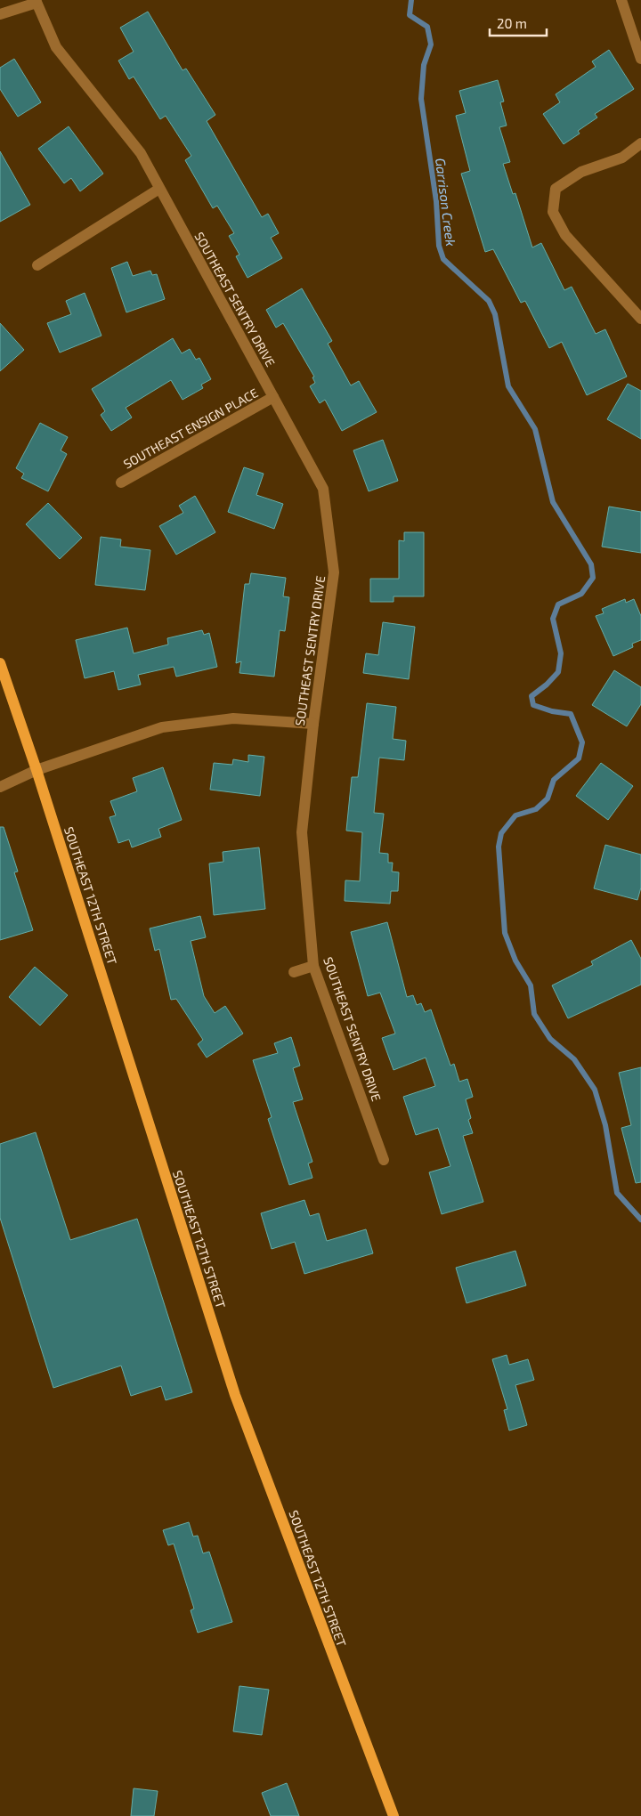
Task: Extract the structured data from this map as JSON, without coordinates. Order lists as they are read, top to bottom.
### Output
{
  "streets": {
    "main road": ["SOUTHEAST 12TH STREET"],
    "street": ["SOUTHEAST SENTRY DRIVE", "SOUTHEAST ENSIGN PLACE"]
  },
  "crossings": [
    ["SOUTHEAST SENTRY DRIVE", "SOUTHEAST ENSIGN PLACE"]
  ],
  "water": ["Garrison Creek"],
  "scale_bar": "20 m"
}
